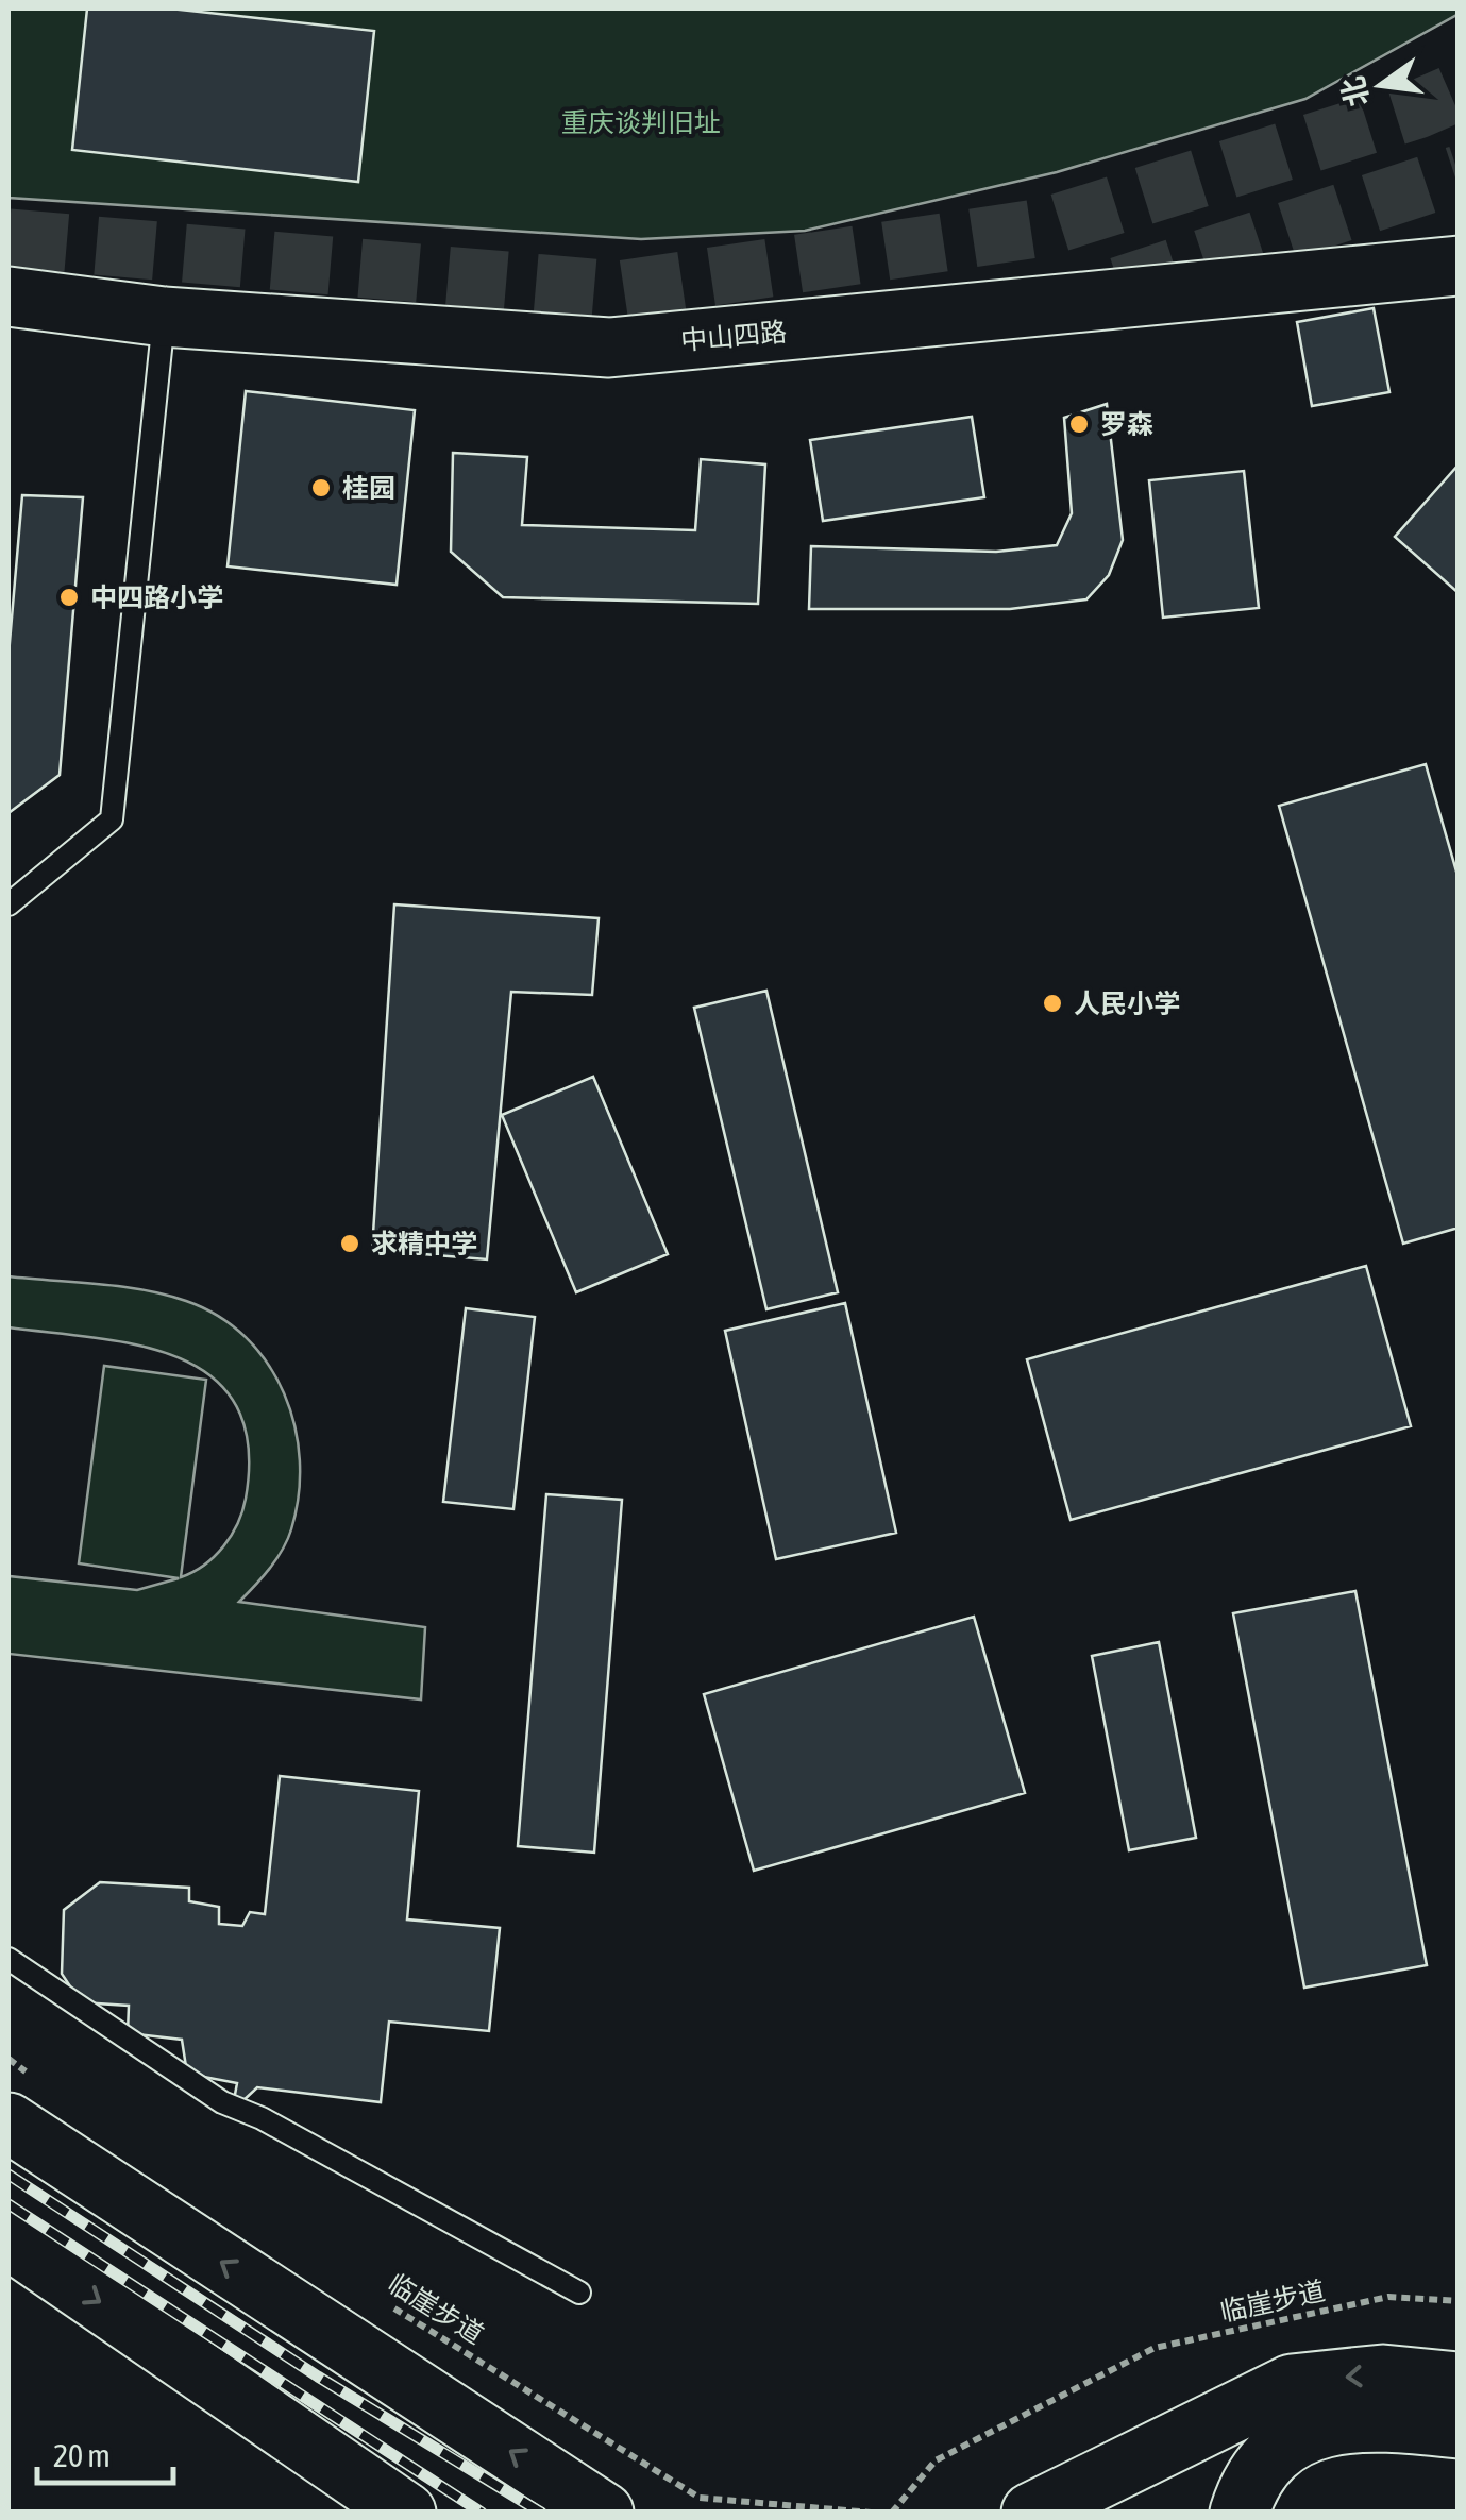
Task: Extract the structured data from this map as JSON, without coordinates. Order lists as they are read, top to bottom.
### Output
{
  "streets": {
    "main road": ["中山四路"],
    "path": ["临崖步道"]
  },
  "parks": ["重庆谈判旧址"],
  "places": [
    "罗森",
    "桂园",
    "中四路小学",
    "人民小学",
    "求精中学"
  ],
  "scale_bar": "20 m",
  "north": "left"
}
